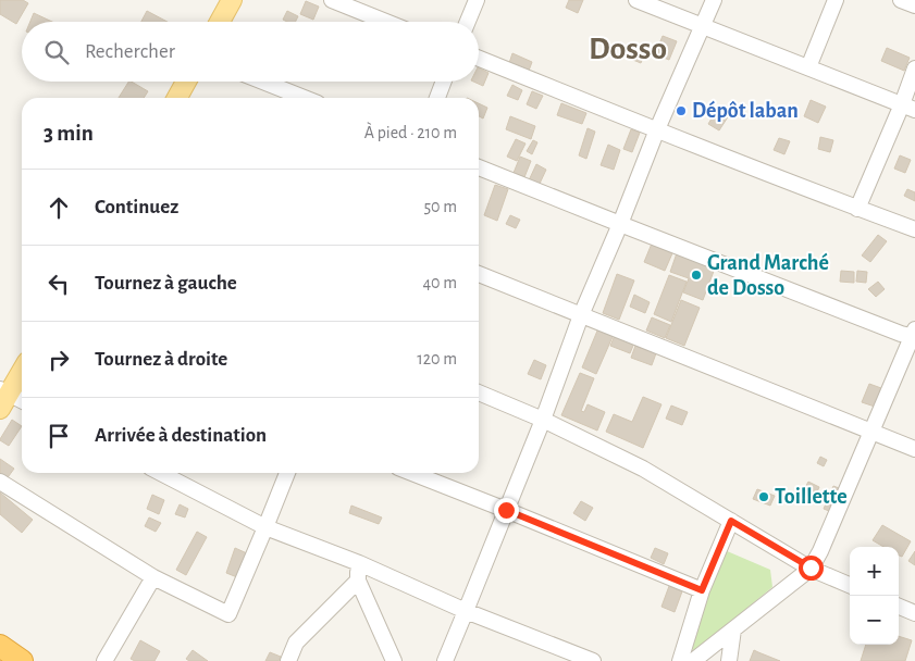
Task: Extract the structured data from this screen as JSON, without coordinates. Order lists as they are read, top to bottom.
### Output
{
  "districts": ["Dosso"],
  "places": ["Dépôt laban", "Grand Marché de Dosso", "Toillette"],
  "page": {
    "search": "Rechercher",
    "heading": ["3 min", "À pied · 210 m"],
    "list": [
      ["Continuez", "50 m"],
      ["Tournez à gauche", "40 m"],
      ["Tournez à droite", "120 m"],
      "Arrivée à destination"
    ],
    "map_buttons": ["+", "−"]
  }
}
